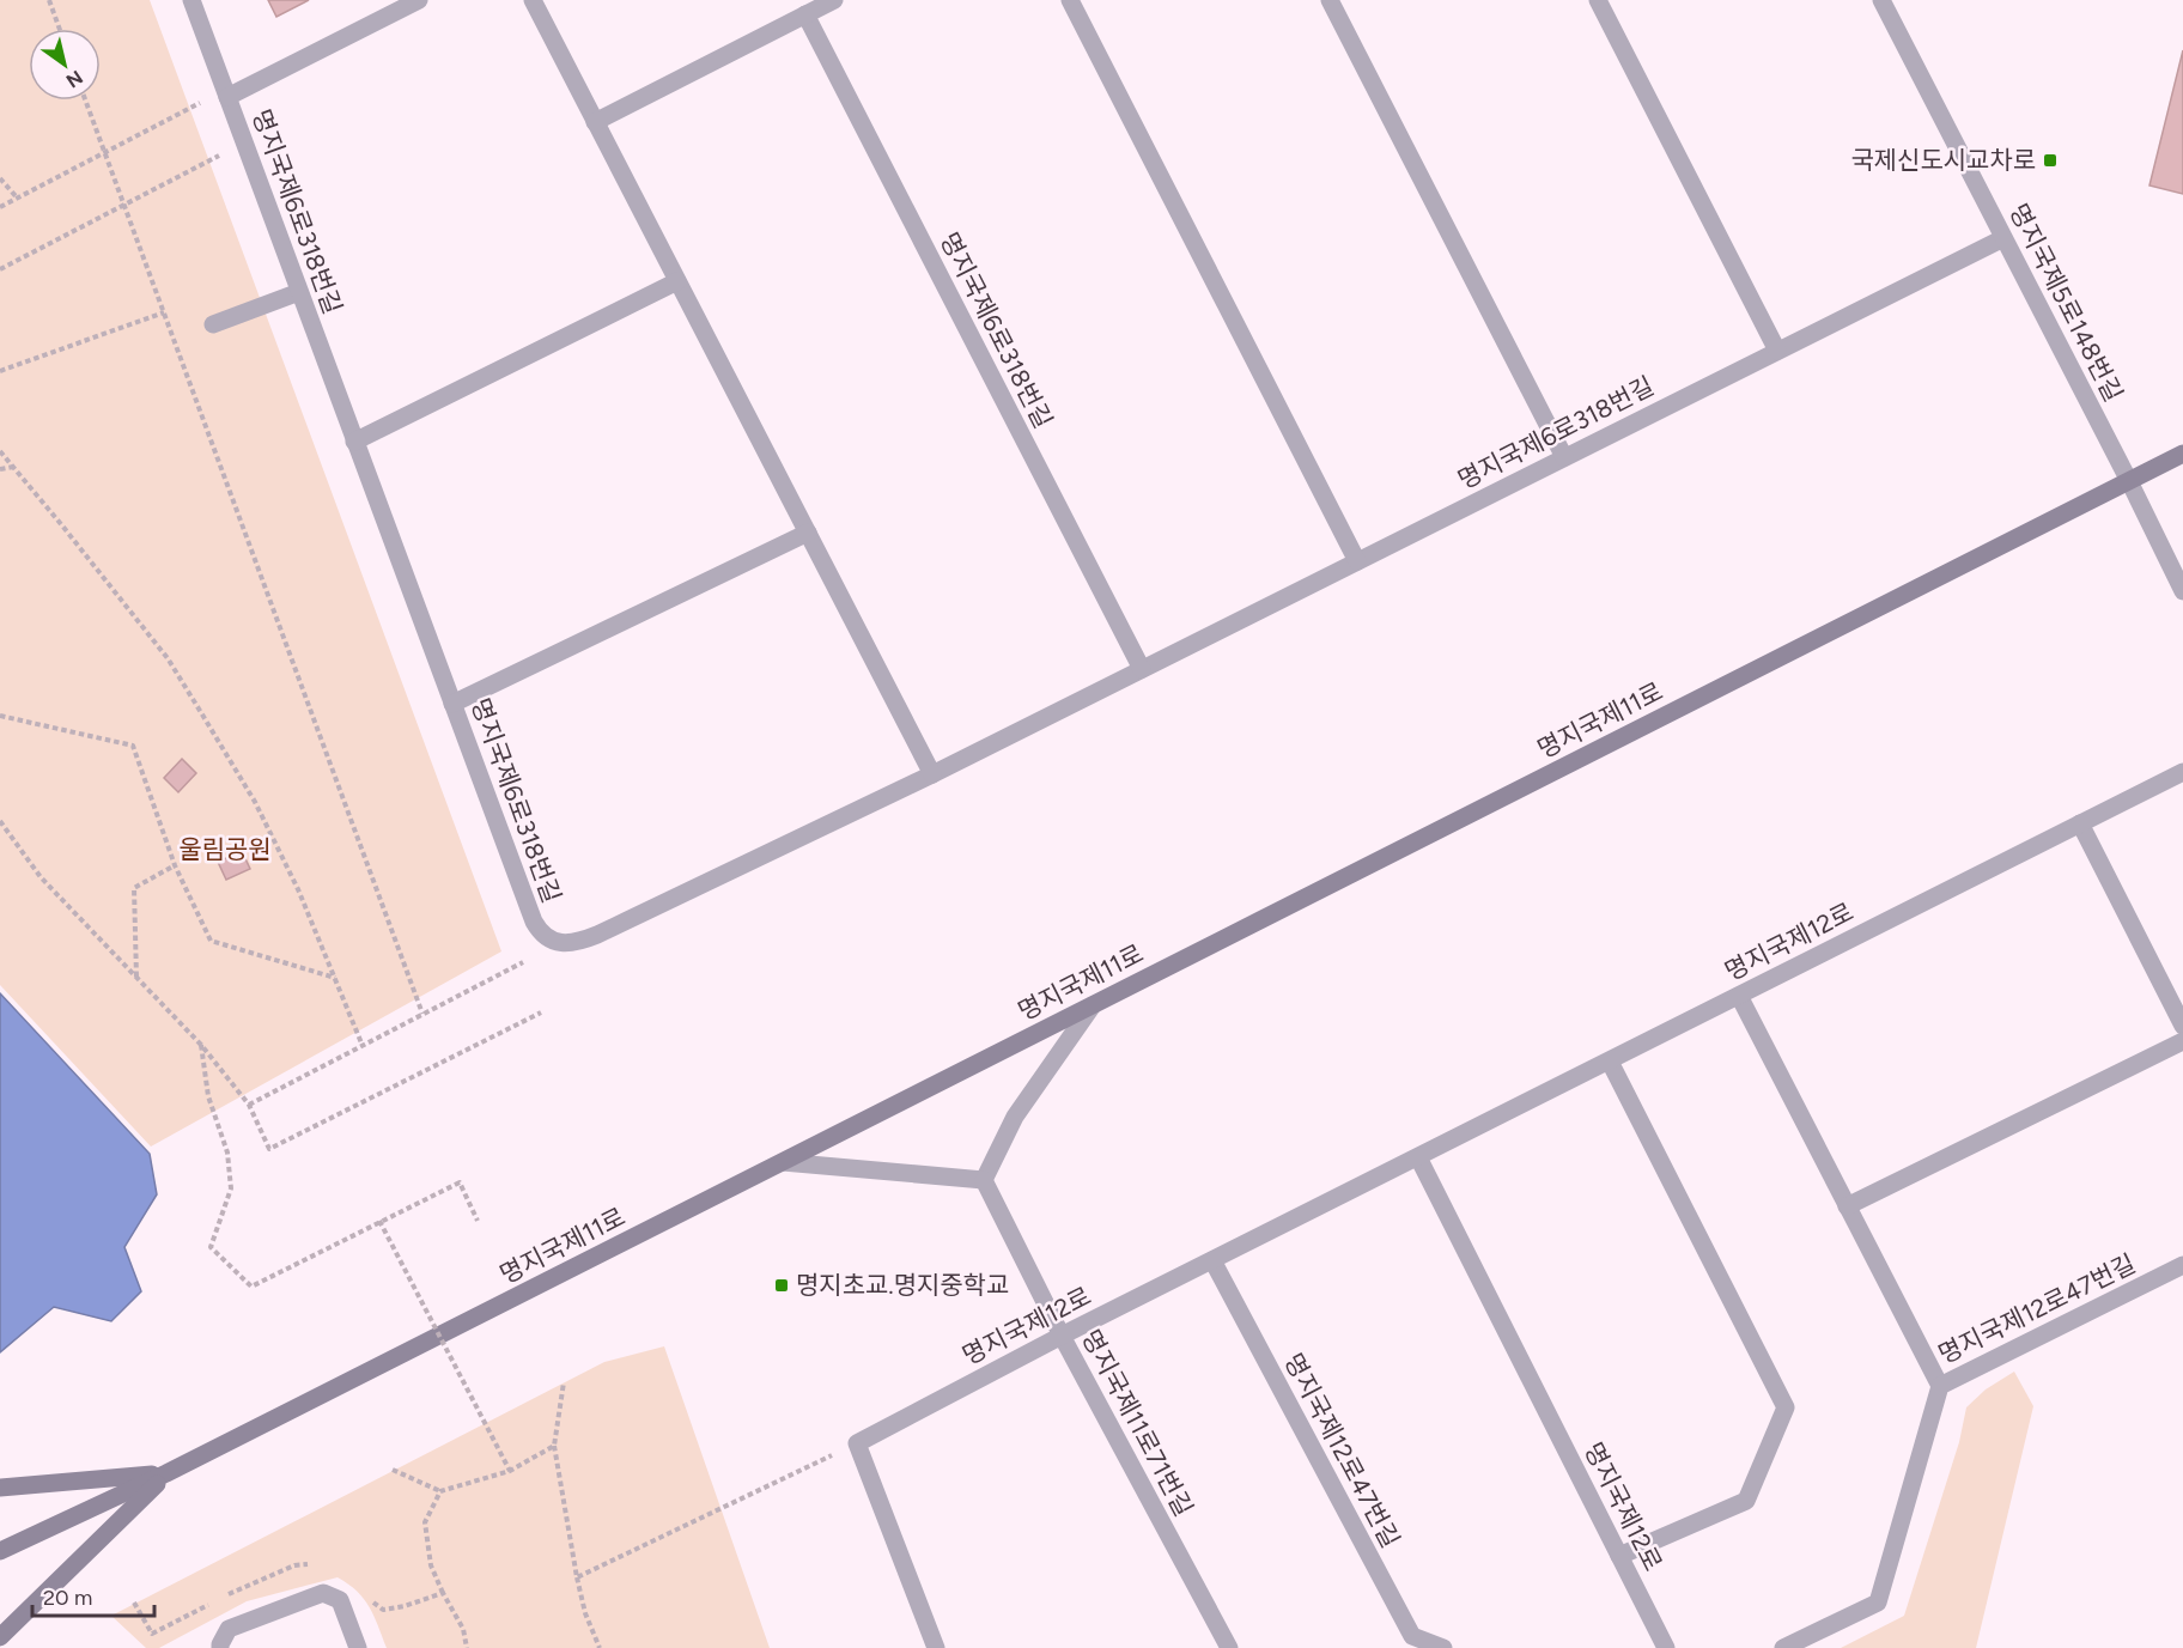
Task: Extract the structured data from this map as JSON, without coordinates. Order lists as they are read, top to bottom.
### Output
{
  "streets": {
    "main road": ["명지국제11로"],
    "street": [
      "명지국제6로318번길",
      "명지국제5로148번길",
      "명지국제12로",
      "명지국제12로47번길",
      "명지국제11로71번길"
    ]
  },
  "crossings": [
    ["명지국제6로318번길", "명지국제5로148번길"],
    ["명지국제5로148번길", "명지국제11로"],
    ["명지국제12로", "명지국제12로47번길"],
    ["명지국제12로", "명지국제11로71번길"]
  ],
  "parks": ["울림공원"],
  "places": {
    "transit": ["국제신도시교차로", "명지초교.명지중학교"]
  },
  "scale_bar": "20 m",
  "north": "bottom right"
}
